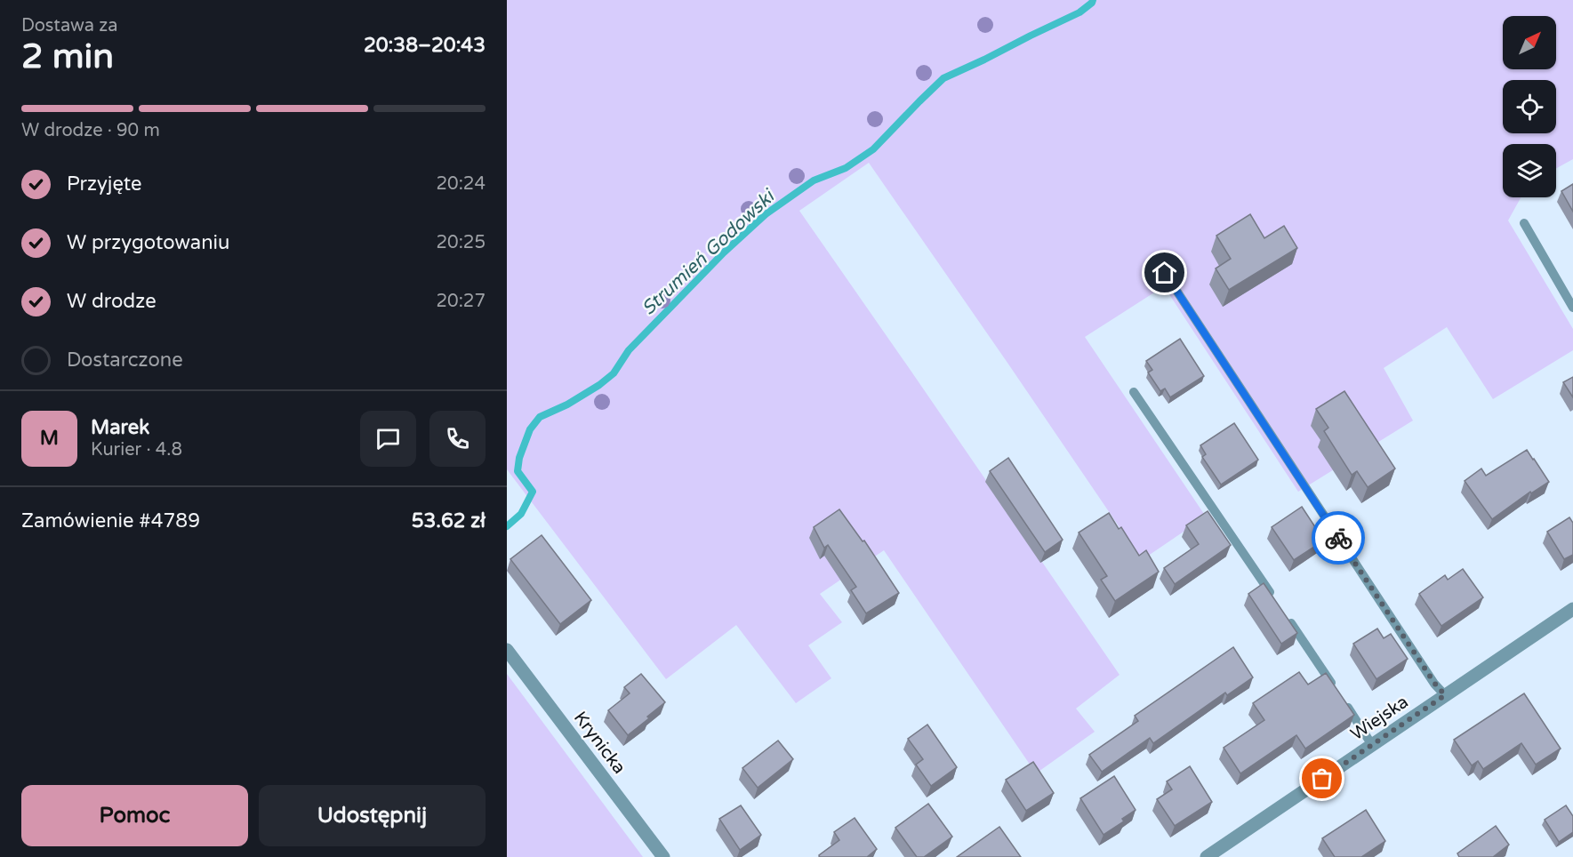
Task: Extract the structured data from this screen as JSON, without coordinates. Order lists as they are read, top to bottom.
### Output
{
  "streets": {
    "street": ["Wiejska", "Krynicka"]
  },
  "water": ["Strumień Godowski"],
  "north": "top right",
  "page": {
    "heading": ["2 min", "Dostawa za", "20:38–20:43"],
    "panel": [
      "Marek",
      "Kurier · 4.8",
      "Zamówienie #4789",
      "53.62 zł"
    ],
    "bar": "W drodze · 90 m",
    "list": [
      ["Przyjęte", "20:24"],
      ["W przygotowaniu", "20:25"],
      ["W drodze", "20:27"],
      "Dostarczone"
    ],
    "round": "M",
    "buttons": ["Pomoc", "Udostępnij"]
  }
}
